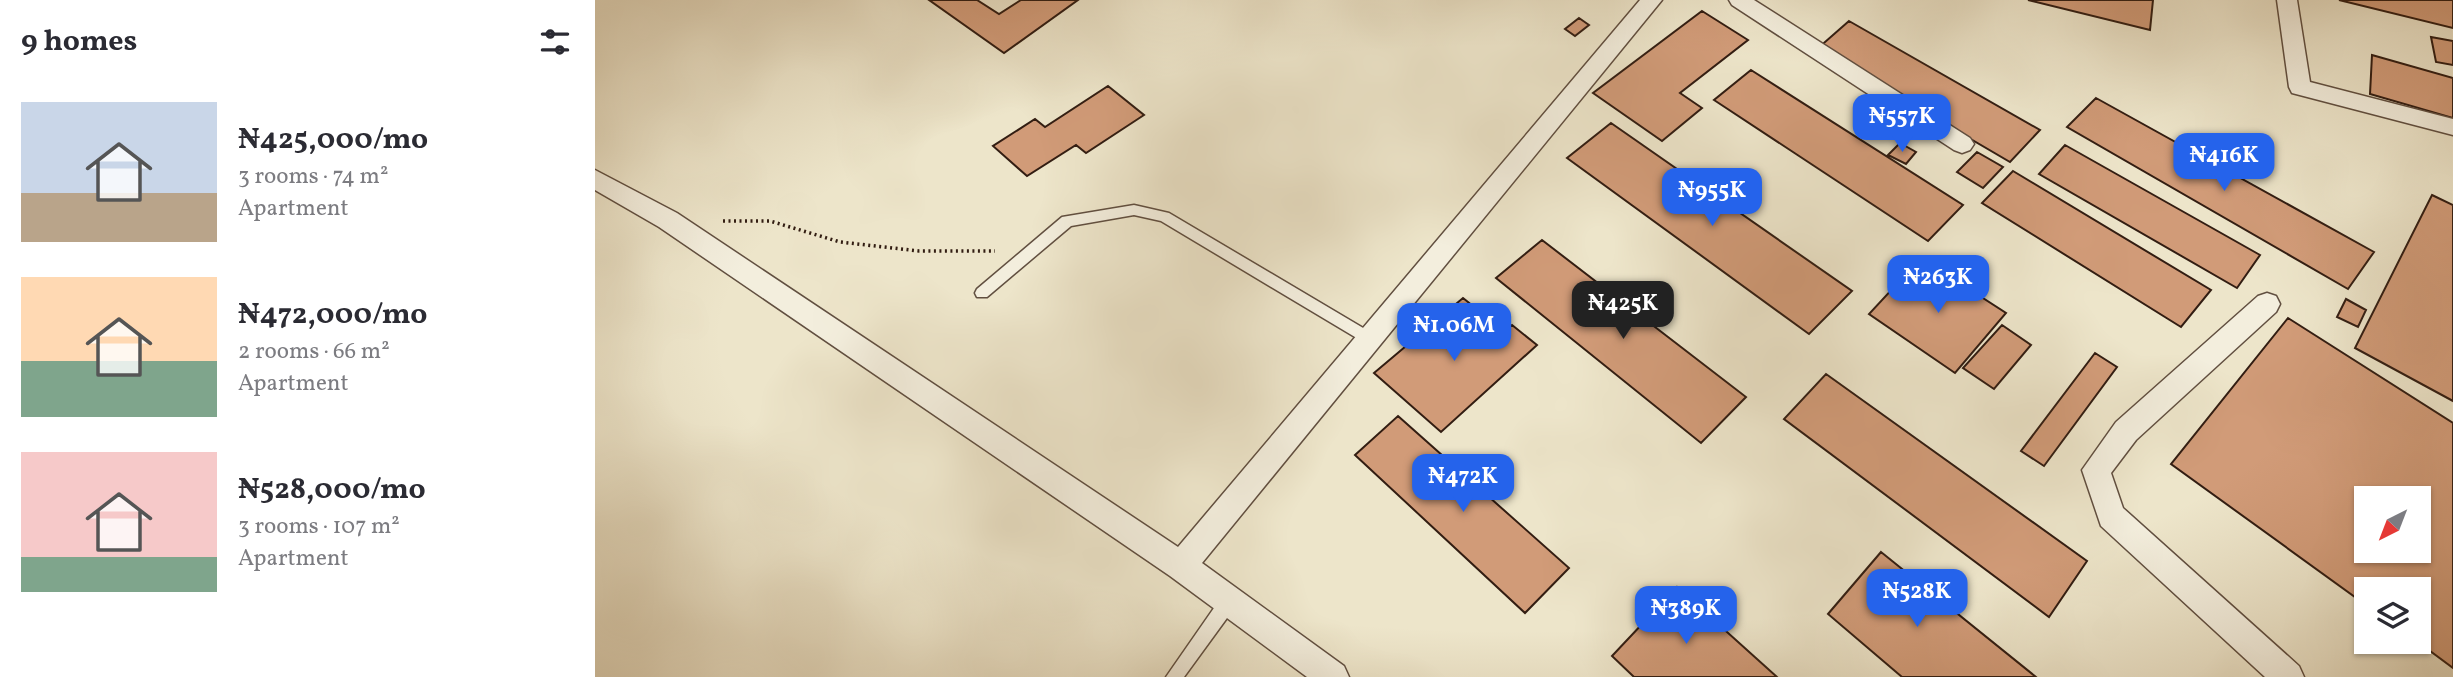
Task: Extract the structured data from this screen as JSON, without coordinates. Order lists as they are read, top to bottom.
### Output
{
  "north": "bottom left",
  "page": {
    "heading": "9 homes",
    "list": [
      {
        "name": "₦425,000/mo",
        "note": "3 rooms · 74 m² · Apartment"
      },
      {
        "name": "₦472,000/mo",
        "note": "2 rooms · 66 m² · Apartment"
      },
      {
        "name": "₦528,000/mo",
        "note": "3 rooms · 107 m² · Apartment"
      }
    ],
    "price": [
      "₦557K",
      "₦416K",
      "₦955K",
      "₦263K",
      "₦425K",
      "₦1.06M",
      "₦472K",
      "₦528K",
      "₦389K"
    ]
  }
}
